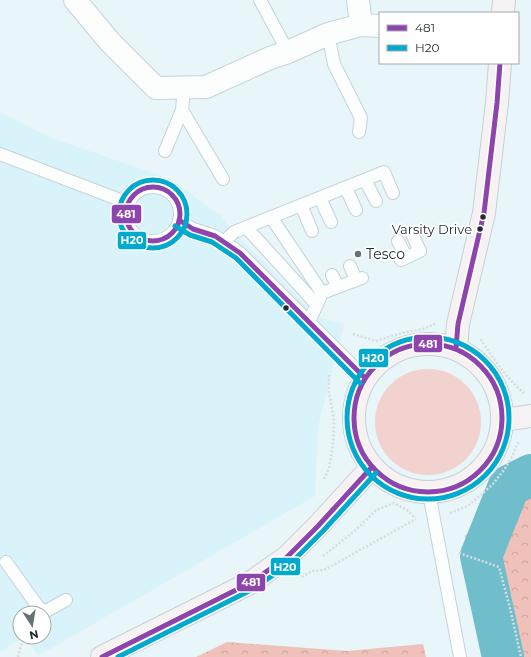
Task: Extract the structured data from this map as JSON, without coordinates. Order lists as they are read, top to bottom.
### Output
{
  "places": ["Varsity Drive", "Tesco"],
  "lines": ["transit line 481", "transit line H20"],
  "legend": ["481", "H20"],
  "north": "bottom"
}
